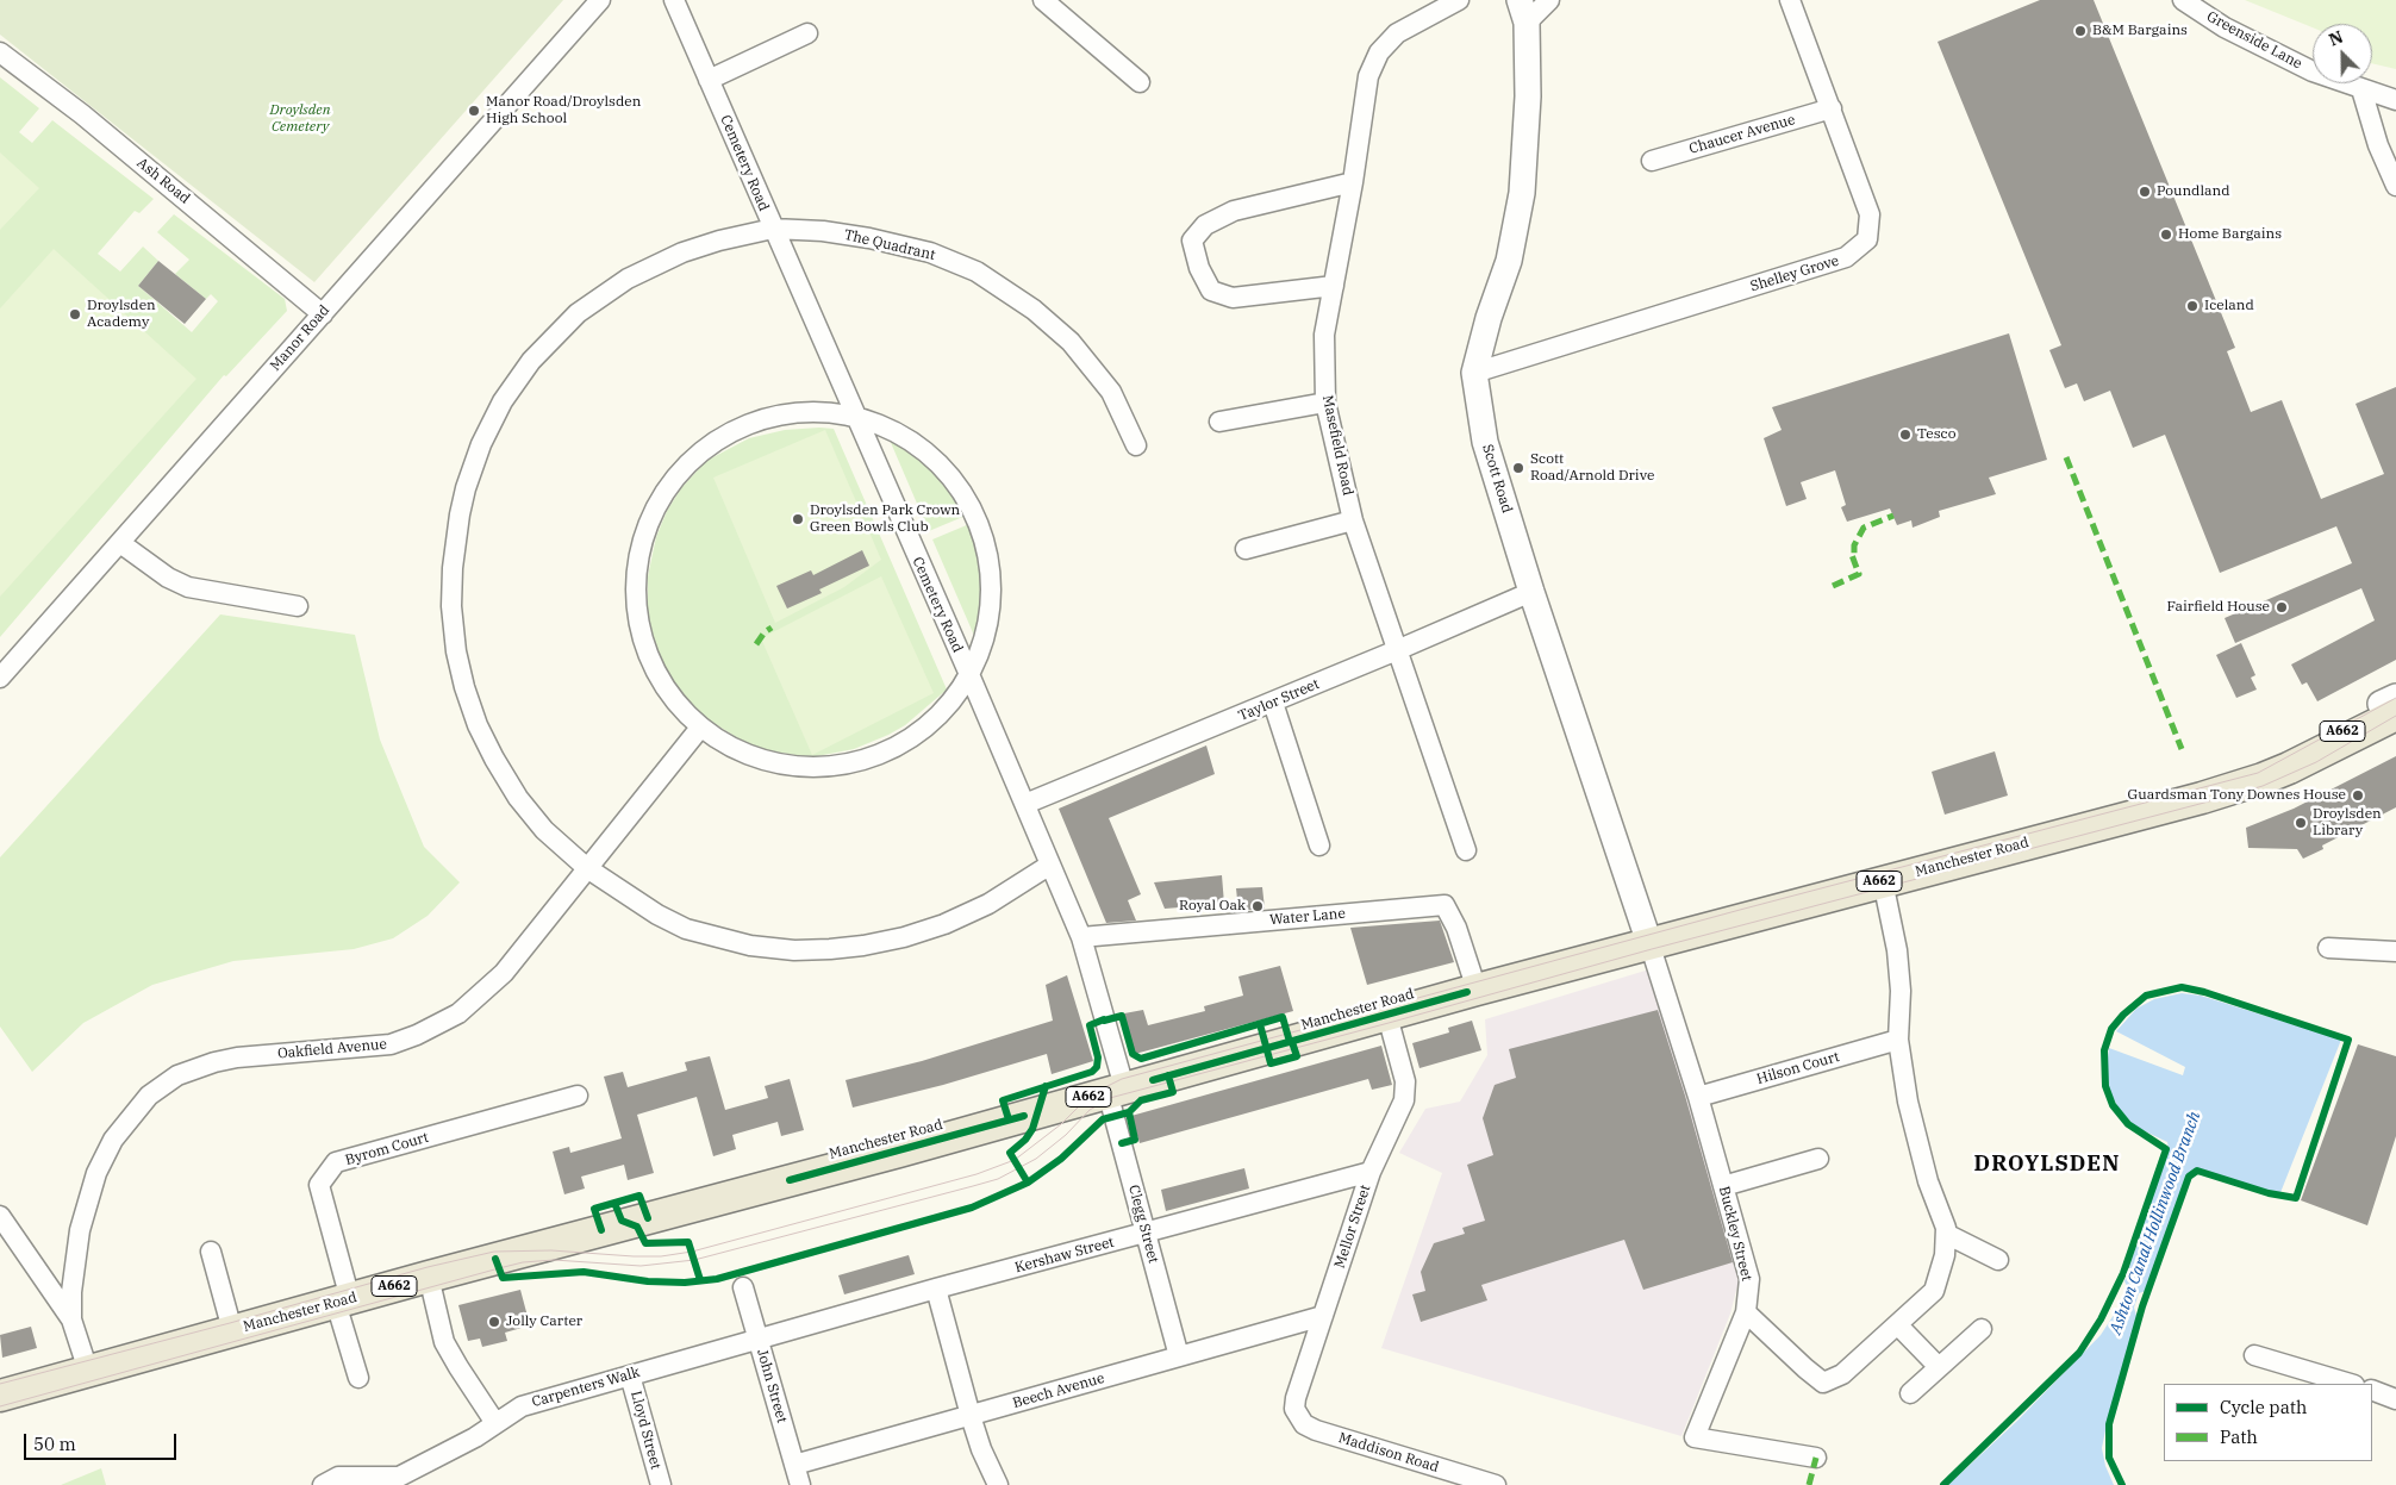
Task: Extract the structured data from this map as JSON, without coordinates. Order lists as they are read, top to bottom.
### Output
{
  "streets": {
    "main road": ["A662", "Manchester Road"],
    "street": [
      "Greenside Lane",
      "Chaucer Avenue",
      "Cemetery Road",
      "Ash Road",
      "The Quadrant",
      "Shelley Grove",
      "Manor Road",
      "Masefield Road",
      "Scott Road",
      "Taylor Street",
      "Water Lane",
      "Oakfield Avenue",
      "Hilson Court",
      "Byrom Court",
      "Clegg Street",
      "Mellor Street",
      "Buckley Street",
      "Kershaw Street",
      "John Street",
      "Carpenters Walk",
      "Beech Avenue",
      "Lloyd Street",
      "Maddison Road"
    ]
  },
  "crossings": [
    ["Chaucer Avenue", "Shelley Grove"],
    ["Cemetery Road", "The Quadrant"],
    ["Cemetery Road", "Taylor Street"],
    ["Cemetery Road", "Manchester Road"],
    ["Cemetery Road", "Water Lane"],
    ["Cemetery Road", "Clegg Street"],
    ["Ash Road", "Manor Road"],
    ["The Quadrant", "Oakfield Avenue"],
    ["Shelley Grove", "Scott Road"],
    ["Masefield Road", "Taylor Street"],
    ["Scott Road", "Taylor Street"],
    ["Scott Road", "Manchester Road"],
    ["Scott Road", "Buckley Street"],
    ["Manchester Road", "Water Lane"],
    ["Manchester Road", "Byrom Court"],
    ["Manchester Road", "Clegg Street"],
    ["Manchester Road", "Mellor Street"],
    ["Manchester Road", "Buckley Street"],
    ["Hilson Court", "Buckley Street"],
    ["Clegg Street", "Kershaw Street"],
    ["Clegg Street", "Beech Avenue"],
    ["Mellor Street", "Kershaw Street"],
    ["Mellor Street", "Beech Avenue"],
    ["Mellor Street", "Maddison Road"],
    ["Kershaw Street", "John Street"],
    ["Kershaw Street", "Carpenters Walk"],
    ["John Street", "Carpenters Walk"],
    ["John Street", "Beech Avenue"],
    ["Carpenters Walk", "Lloyd Street"]
  ],
  "districts": ["DROYLSDEN"],
  "water": ["Ashton Canal Hollinwood Branch"],
  "parks": ["Droylsden Cemetery"],
  "places": [
    "B&M Bargains",
    "Manor Road/Droylsden High School",
    "Poundland",
    "Home Bargains",
    "Iceland",
    "Droylsden Academy",
    "Tesco",
    "Scott Road/Arnold Drive",
    "Droylsden Park Crown Green Bowls Club",
    "Fairfield House",
    "Guardsman Tony Downes House",
    "Droylsden Library",
    "Royal Oak",
    "Jolly Carter"
  ],
  "legend": ["Cycle path", "Path"],
  "scale_bar": "50 m",
  "north": "top left"
}
